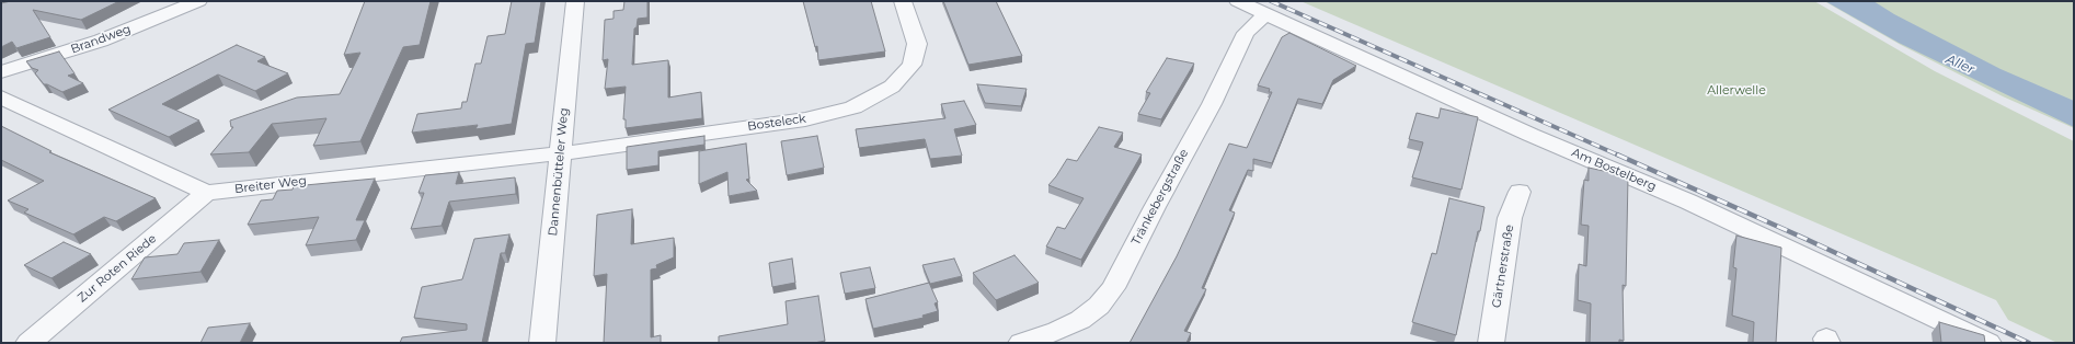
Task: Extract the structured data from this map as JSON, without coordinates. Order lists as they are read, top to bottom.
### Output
{
  "streets": {
    "street": [
      "Brandweg",
      "Bosteleck",
      "Am Bostelberg",
      "Dannenbütteler Weg",
      "Breiter Weg",
      "Tränkebergstraße",
      "Gärtnerstraße",
      "Zur Roten Riede"
    ]
  },
  "crossings": [
    ["Bosteleck", "Dannenbütteler Weg"],
    ["Bosteleck", "Breiter Weg"],
    ["Am Bostelberg", "Tränkebergstraße"],
    ["Dannenbütteler Weg", "Breiter Weg"],
    ["Breiter Weg", "Zur Roten Riede"]
  ],
  "water": ["Aller"],
  "parks": ["Allerwelle"]
}
